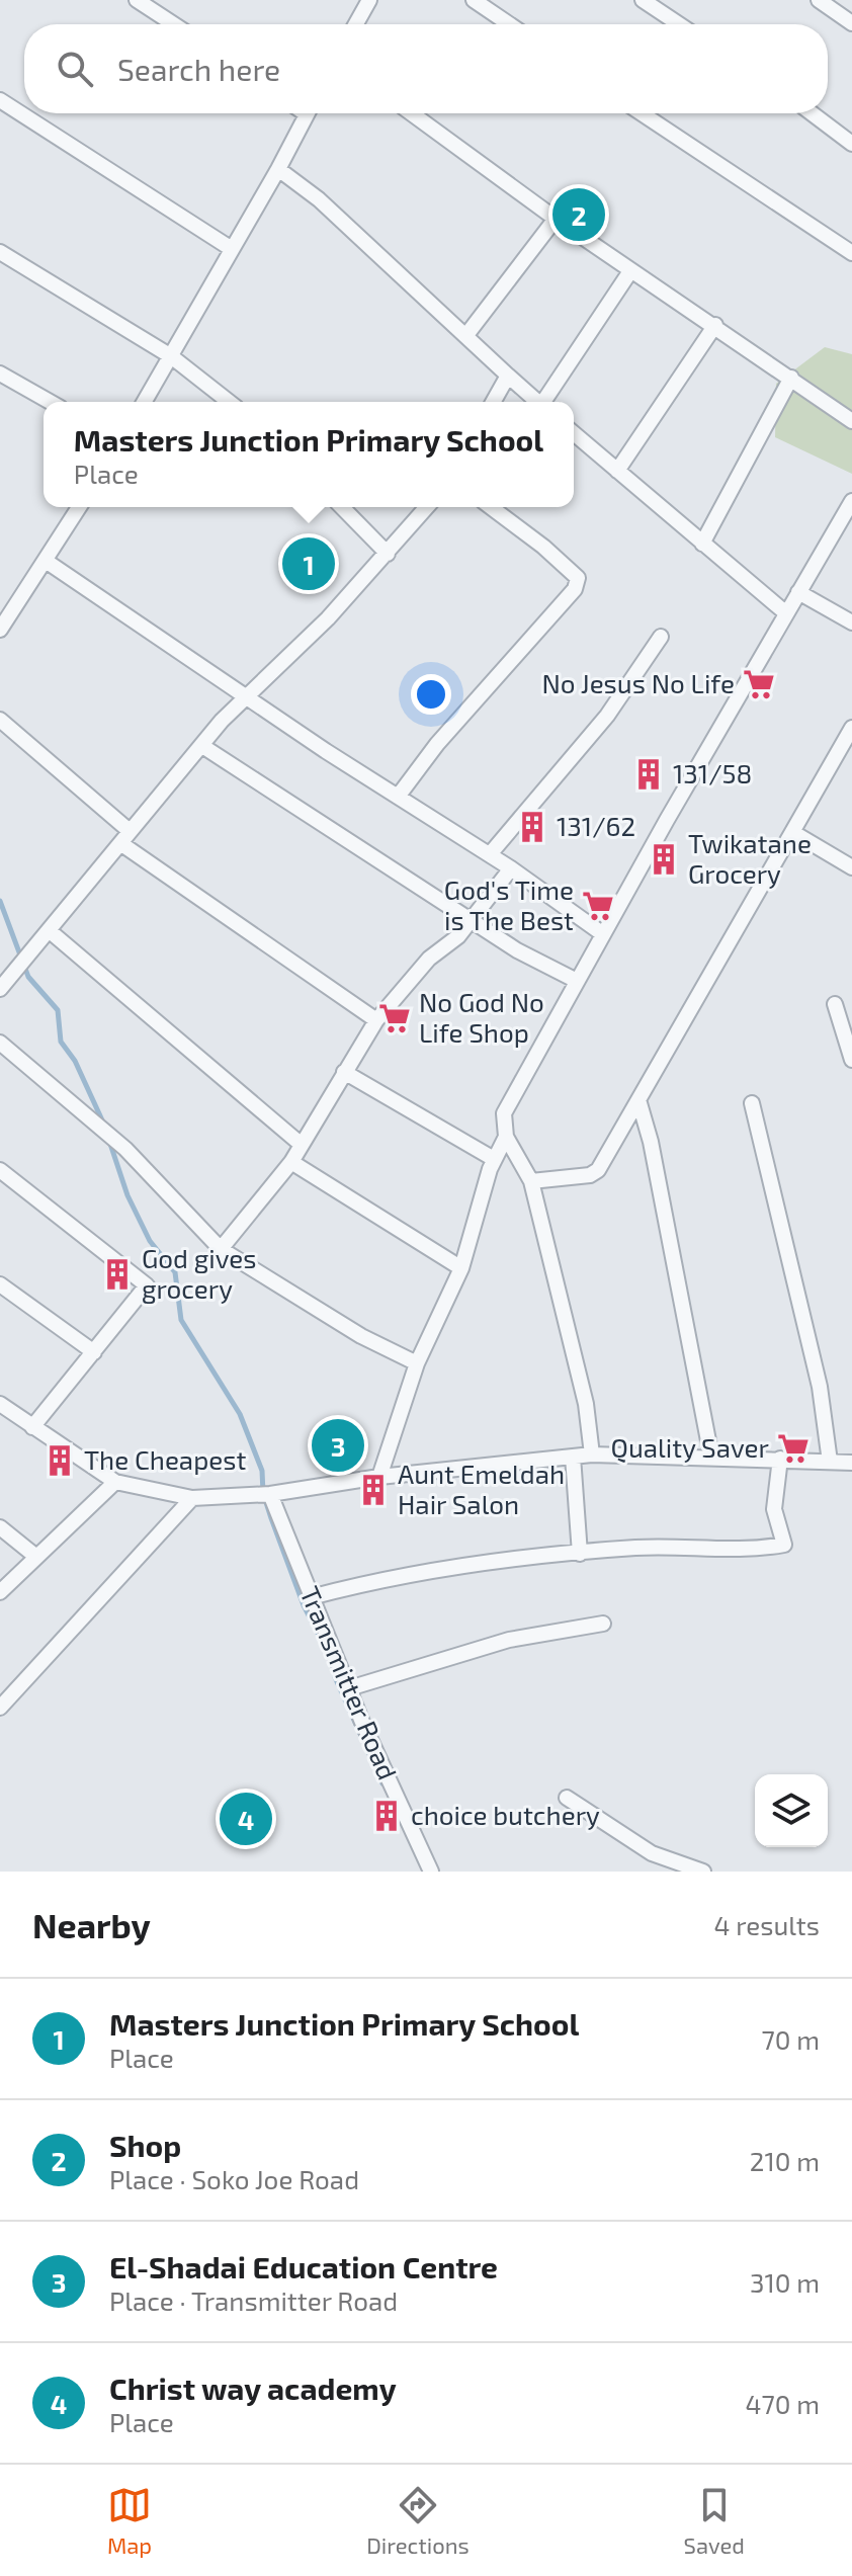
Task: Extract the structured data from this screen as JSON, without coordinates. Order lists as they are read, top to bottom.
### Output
{
  "streets": {
    "street": ["Transmitter Road"]
  },
  "places": {
    "supermarket": [
      "No Jesus No Life",
      "God's Time is The Best",
      "No God No Life Shop",
      "Quality Saver"
    ],
    "building": [
      "131/58",
      "131/62",
      "Twikatane Grocery",
      "God gives grocery",
      "The Cheapest",
      "Aunt Emeldah Hair Salon",
      "choice butchery"
    ]
  },
  "page": {
    "search": "Search here",
    "pins": [
      "2",
      "1",
      "3",
      "4"
    ],
    "popup": ["Masters Junction Primary School", "Place"],
    "heading": ["Nearby", "4 results"],
    "list": [
      {
        "mark": "1",
        "name": "Masters Junction Primary School",
        "note": "Place",
        "value": "70 m"
      },
      {
        "mark": "2",
        "name": "Shop",
        "note": "Place · Soko Joe Road",
        "value": "210 m"
      },
      {
        "mark": "3",
        "name": "El-Shadai Education Centre",
        "note": "Place · Transmitter Road",
        "value": "310 m"
      },
      {
        "mark": "4",
        "name": "Christ way academy",
        "note": "Place",
        "value": "470 m"
      }
    ],
    "nav": ["Map", "Directions", "Saved"]
  }
}
